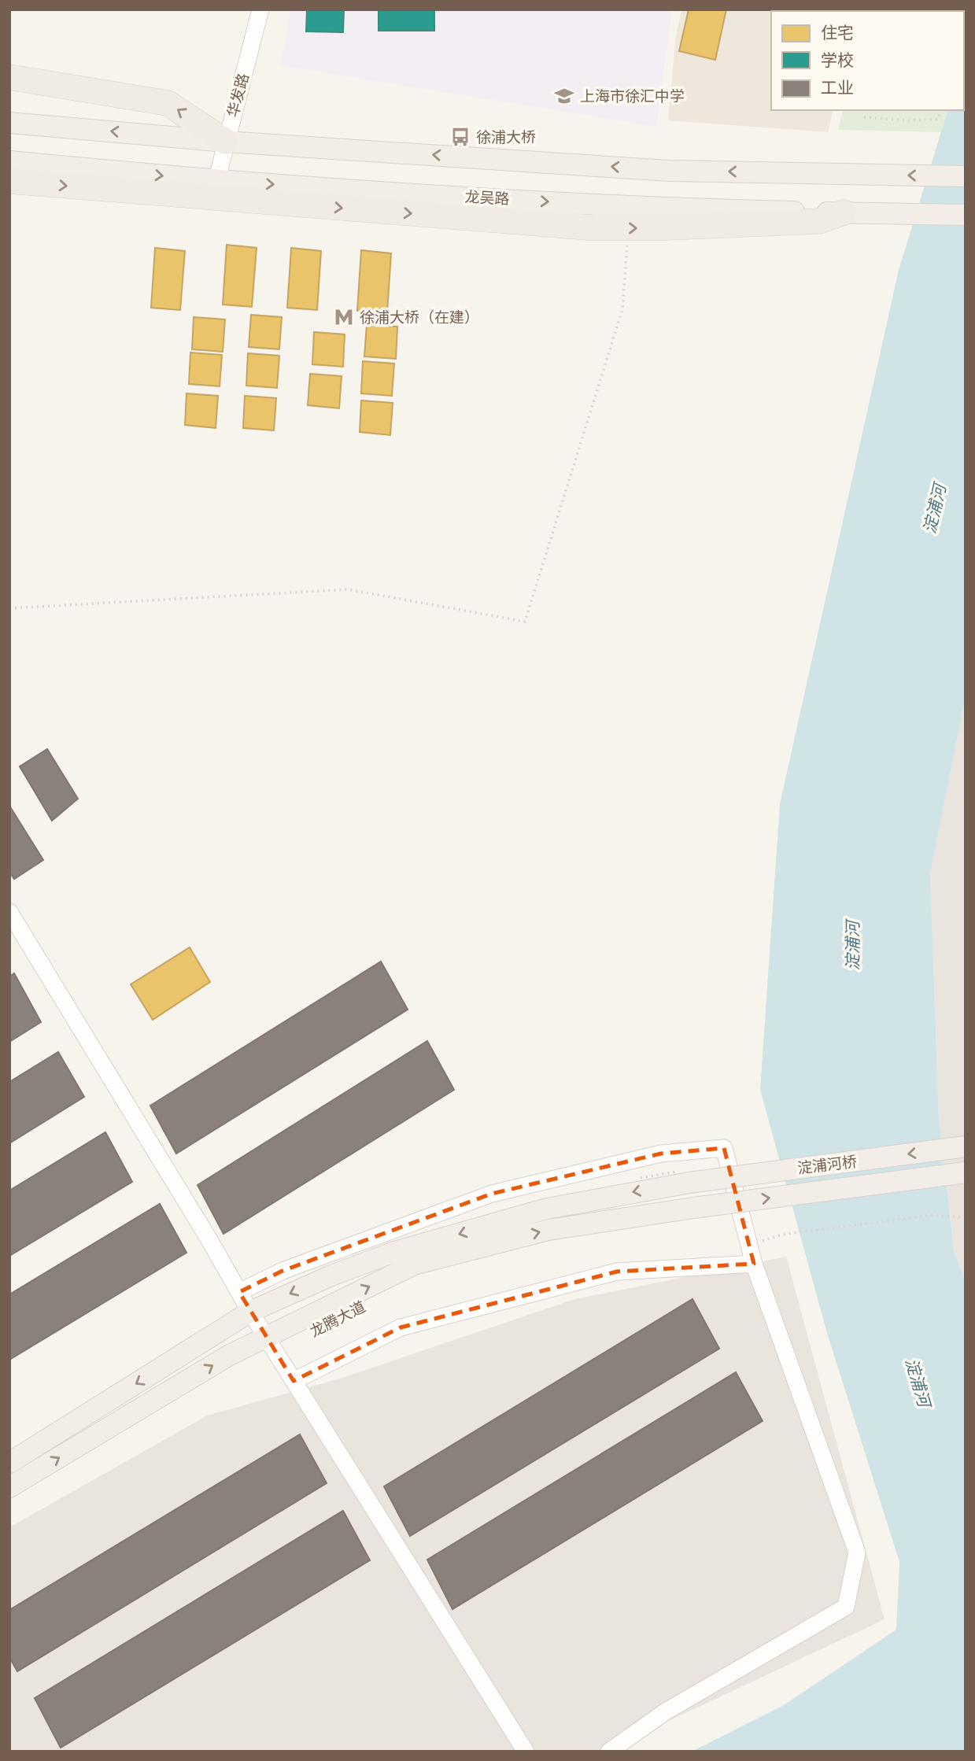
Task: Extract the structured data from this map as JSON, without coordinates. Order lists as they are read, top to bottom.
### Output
{
  "streets": {
    "main road": ["龙吴路", "淀浦河桥", "龙腾大道"],
    "street": ["华发路"]
  },
  "crossings": [
    ["华发路", "龙吴路"],
    ["淀浦河桥", "龙腾大道"]
  ],
  "water": ["淀浦河"],
  "places": {
    "school or university": ["上海市徐汇中学"],
    "bus stop": ["徐浦大桥"],
    "metro station": ["徐浦大桥（在建）"]
  },
  "legend": ["住宅", "学校", "工业"]
}
